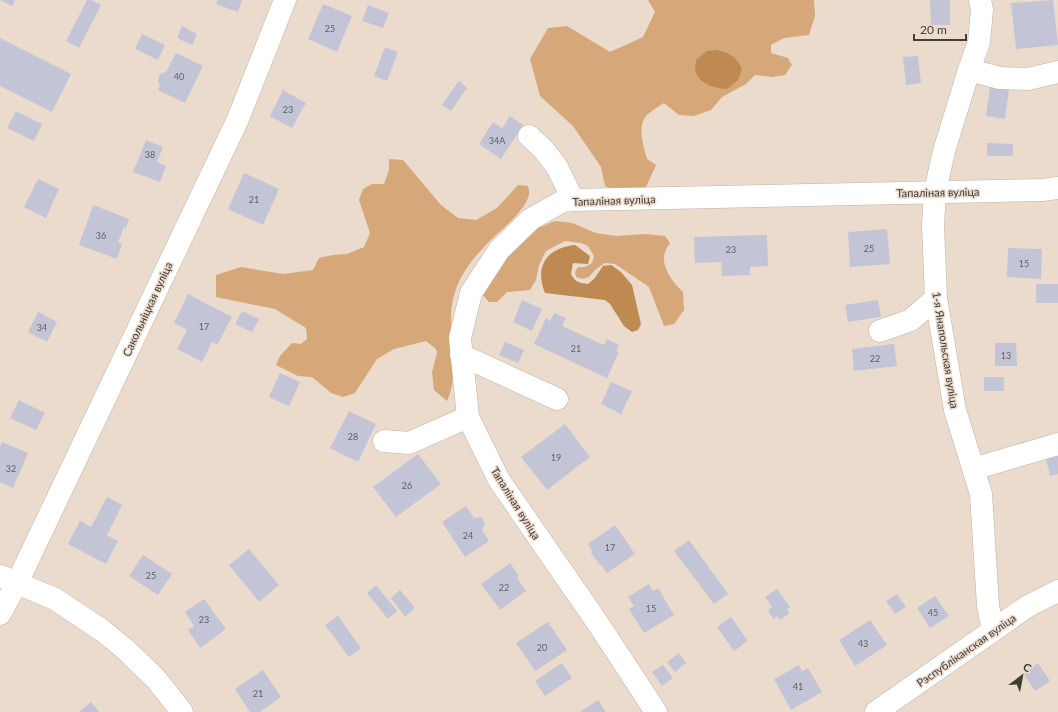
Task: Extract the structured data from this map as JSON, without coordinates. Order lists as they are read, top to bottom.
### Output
{
  "streets": {
    "street": [
      "Тапаліная вуліца",
      "Сакольніцкая вуліца",
      "1-я Янапольская вуліца",
      "Рэспубліканская вуліца"
    ]
  },
  "crossings": [
    ["Тапаліная вуліца", "1-я Янапольская вуліца"],
    ["1-я Янапольская вуліца", "Рэспубліканская вуліца"]
  ],
  "house_numbers": [
    "25",
    "40",
    "23",
    "34А",
    "38",
    "21",
    "36",
    "25",
    "23",
    "15",
    "17",
    "34",
    "21",
    "13",
    "22",
    "28",
    "19",
    "32",
    "26",
    "24",
    "17",
    "25",
    "22",
    "15",
    "45",
    "23",
    "43",
    "20",
    "41",
    "21"
  ],
  "scale_bar": "20 m",
  "north": "top right"
}
